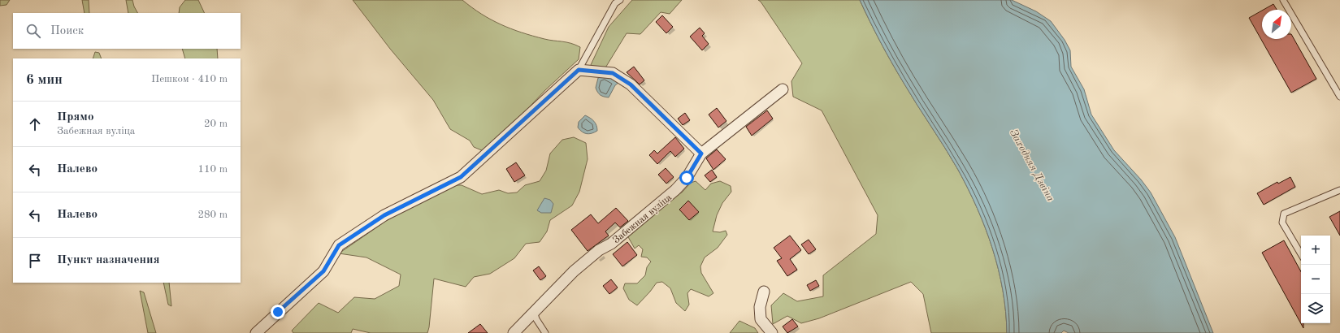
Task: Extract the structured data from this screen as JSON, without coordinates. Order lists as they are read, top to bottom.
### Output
{
  "streets": {
    "street": ["Забежная вуліца"]
  },
  "water": ["Заходняя Дзвіна"],
  "north": "top right",
  "page": {
    "search": "Поиск",
    "heading": ["6 мин", "Пешком · 410 m"],
    "list": [
      ["Прямо", "Забежная вуліца", "20 m"],
      ["Налево", "110 m"],
      ["Налево", "280 m"],
      "Пункт назначения"
    ],
    "map_buttons": ["+", "−"]
  }
}
